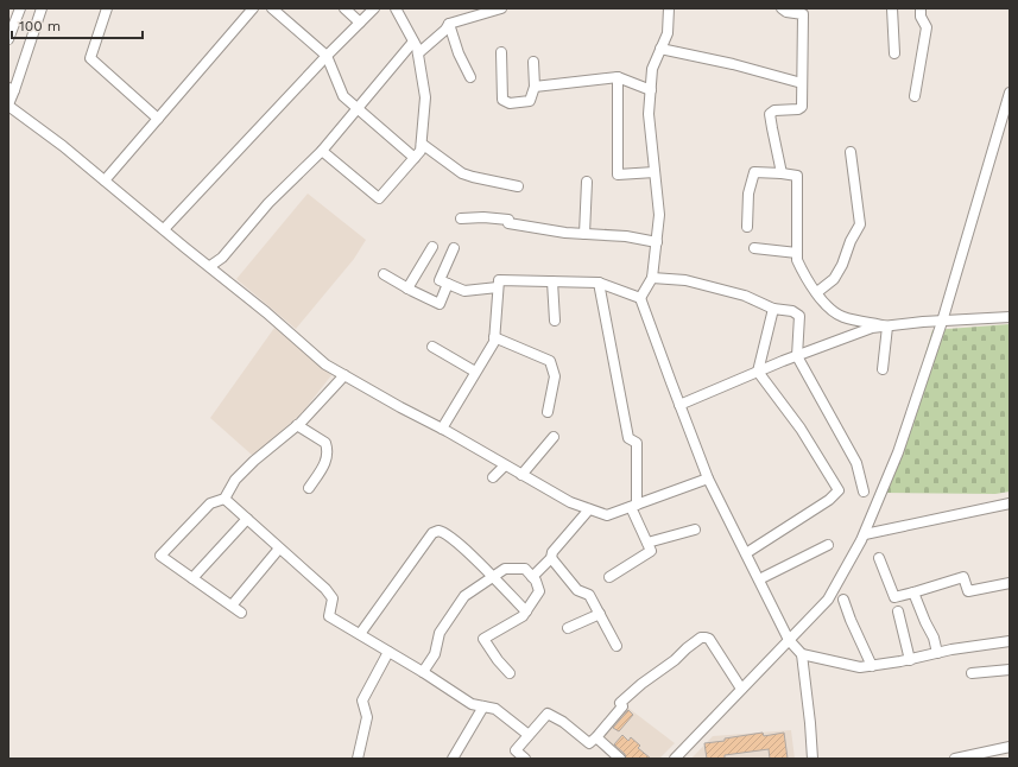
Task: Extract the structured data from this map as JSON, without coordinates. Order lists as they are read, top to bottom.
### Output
{
  "scale_bar": "100 m"
}
